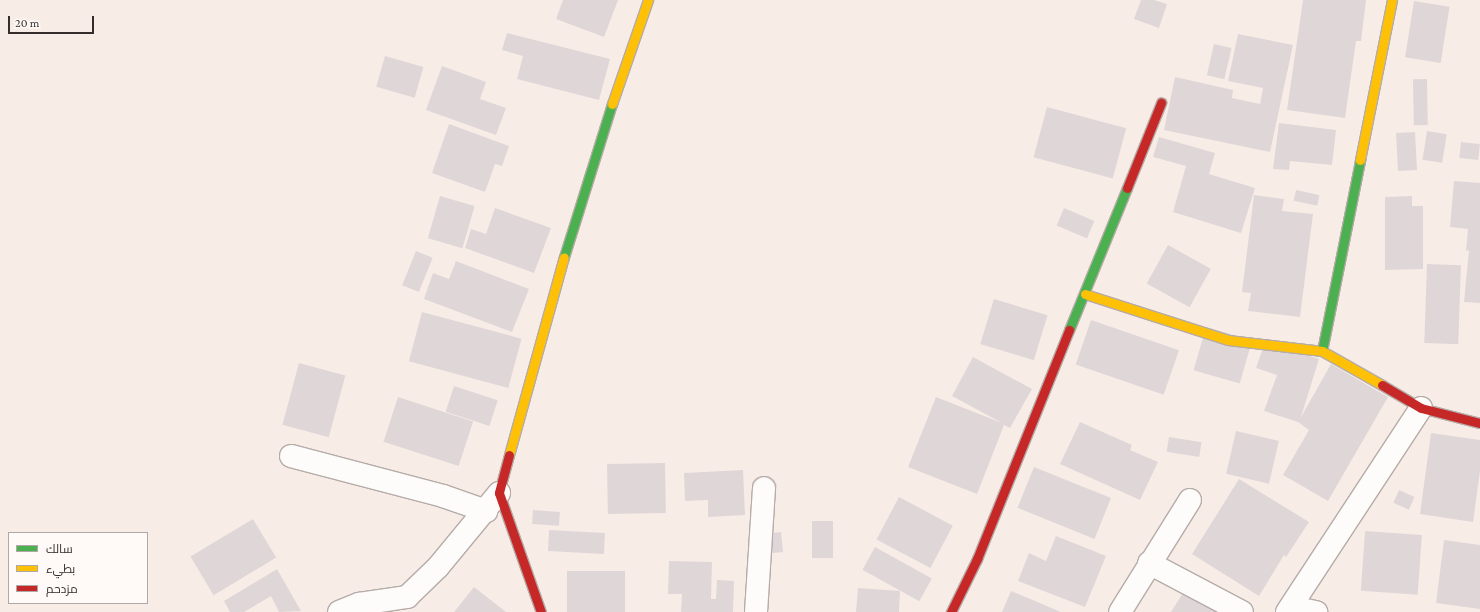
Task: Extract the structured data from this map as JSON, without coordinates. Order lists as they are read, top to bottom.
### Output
{
  "legend": ["سالك", "بطيء", "مزدحم"],
  "scale_bar": "20 m"
}
